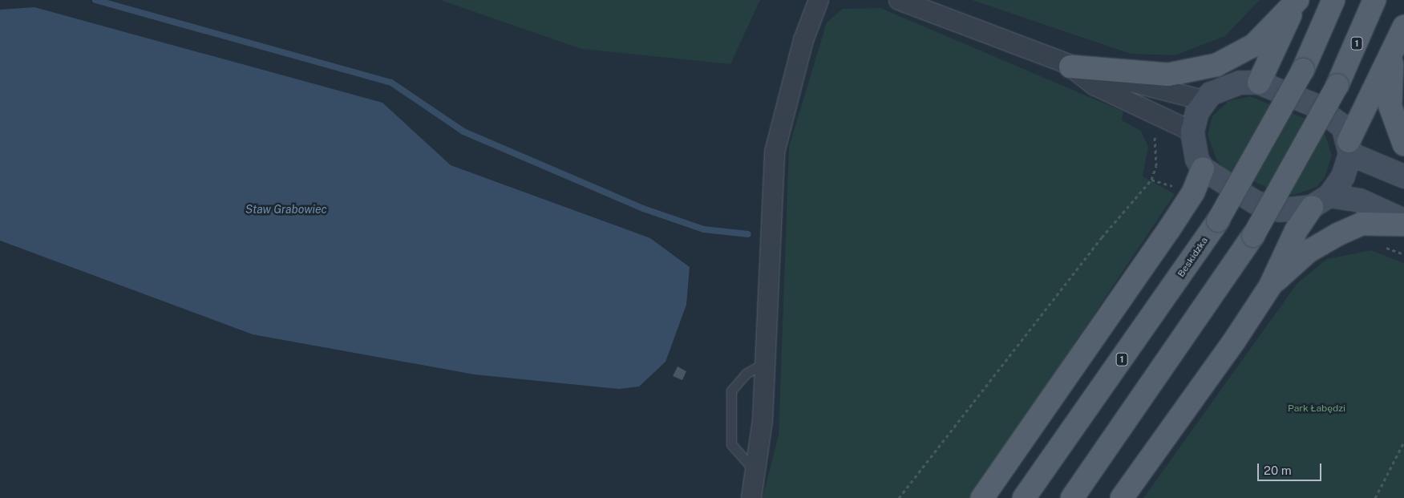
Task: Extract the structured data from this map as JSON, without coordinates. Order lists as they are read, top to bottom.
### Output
{
  "streets": {
    "main road": ["1", "Beskidzka"]
  },
  "water": ["Staw Grabowiec"],
  "parks": ["Park Łabędzi"],
  "scale_bar": "20 m"
}
